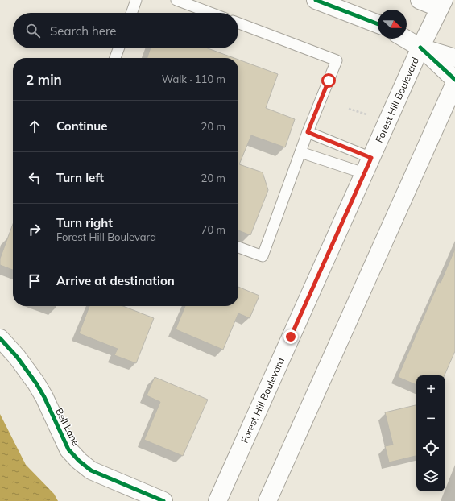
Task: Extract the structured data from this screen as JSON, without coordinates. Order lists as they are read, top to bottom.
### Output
{
  "streets": {
    "main road": ["Forest Hill Boulevard", "Bell Lane"]
  },
  "north": "right",
  "page": {
    "search": "Search here",
    "heading": ["2 min", "Walk · 110 m"],
    "list": [
      ["Continue", "20 m"],
      ["Turn left", "20 m"],
      ["Turn right", "Forest Hill Boulevard", "70 m"],
      "Arrive at destination"
    ],
    "map_buttons": ["+", "−"]
  }
}
